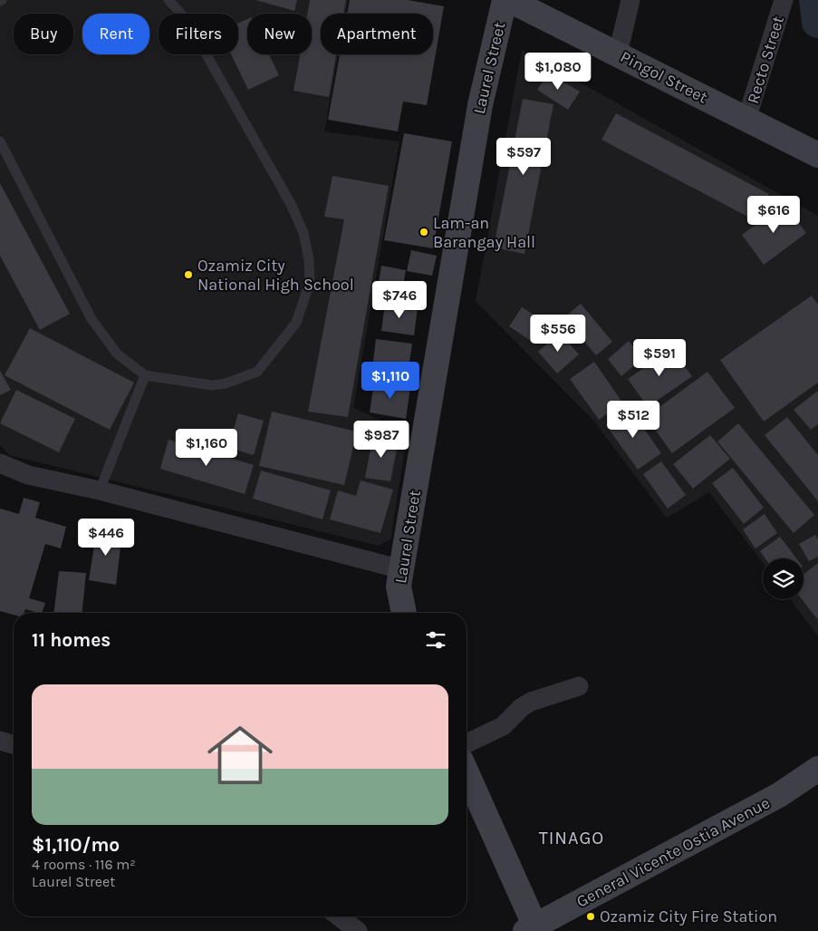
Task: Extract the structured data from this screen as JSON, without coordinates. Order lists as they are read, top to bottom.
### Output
{
  "streets": {
    "street": [
      "Recto Street",
      "Laurel Street",
      "Pingol Street",
      "General Vicente Ostia Avenue"
    ]
  },
  "crossings": [
    ["Recto Street", "Pingol Street"]
  ],
  "districts": ["TINAGO"],
  "places": ["Lam-an Barangay Hall", "Ozamiz City National High School", "Ozamiz City Fire Station"],
  "page": {
    "chip": [
      "Buy",
      "Rent",
      "Filters",
      "New",
      "Apartment"
    ],
    "price": [
      "$1,080",
      "$597",
      "$616",
      "$746",
      "$556",
      "$591",
      "$1,110",
      "$512",
      "$987",
      "$1,160",
      "$446"
    ],
    "heading": "11 homes",
    "list": [
      {
        "name": "$1,110/mo",
        "note": "4 rooms · 116 m² · Laurel Street"
      }
    ]
  }
}
